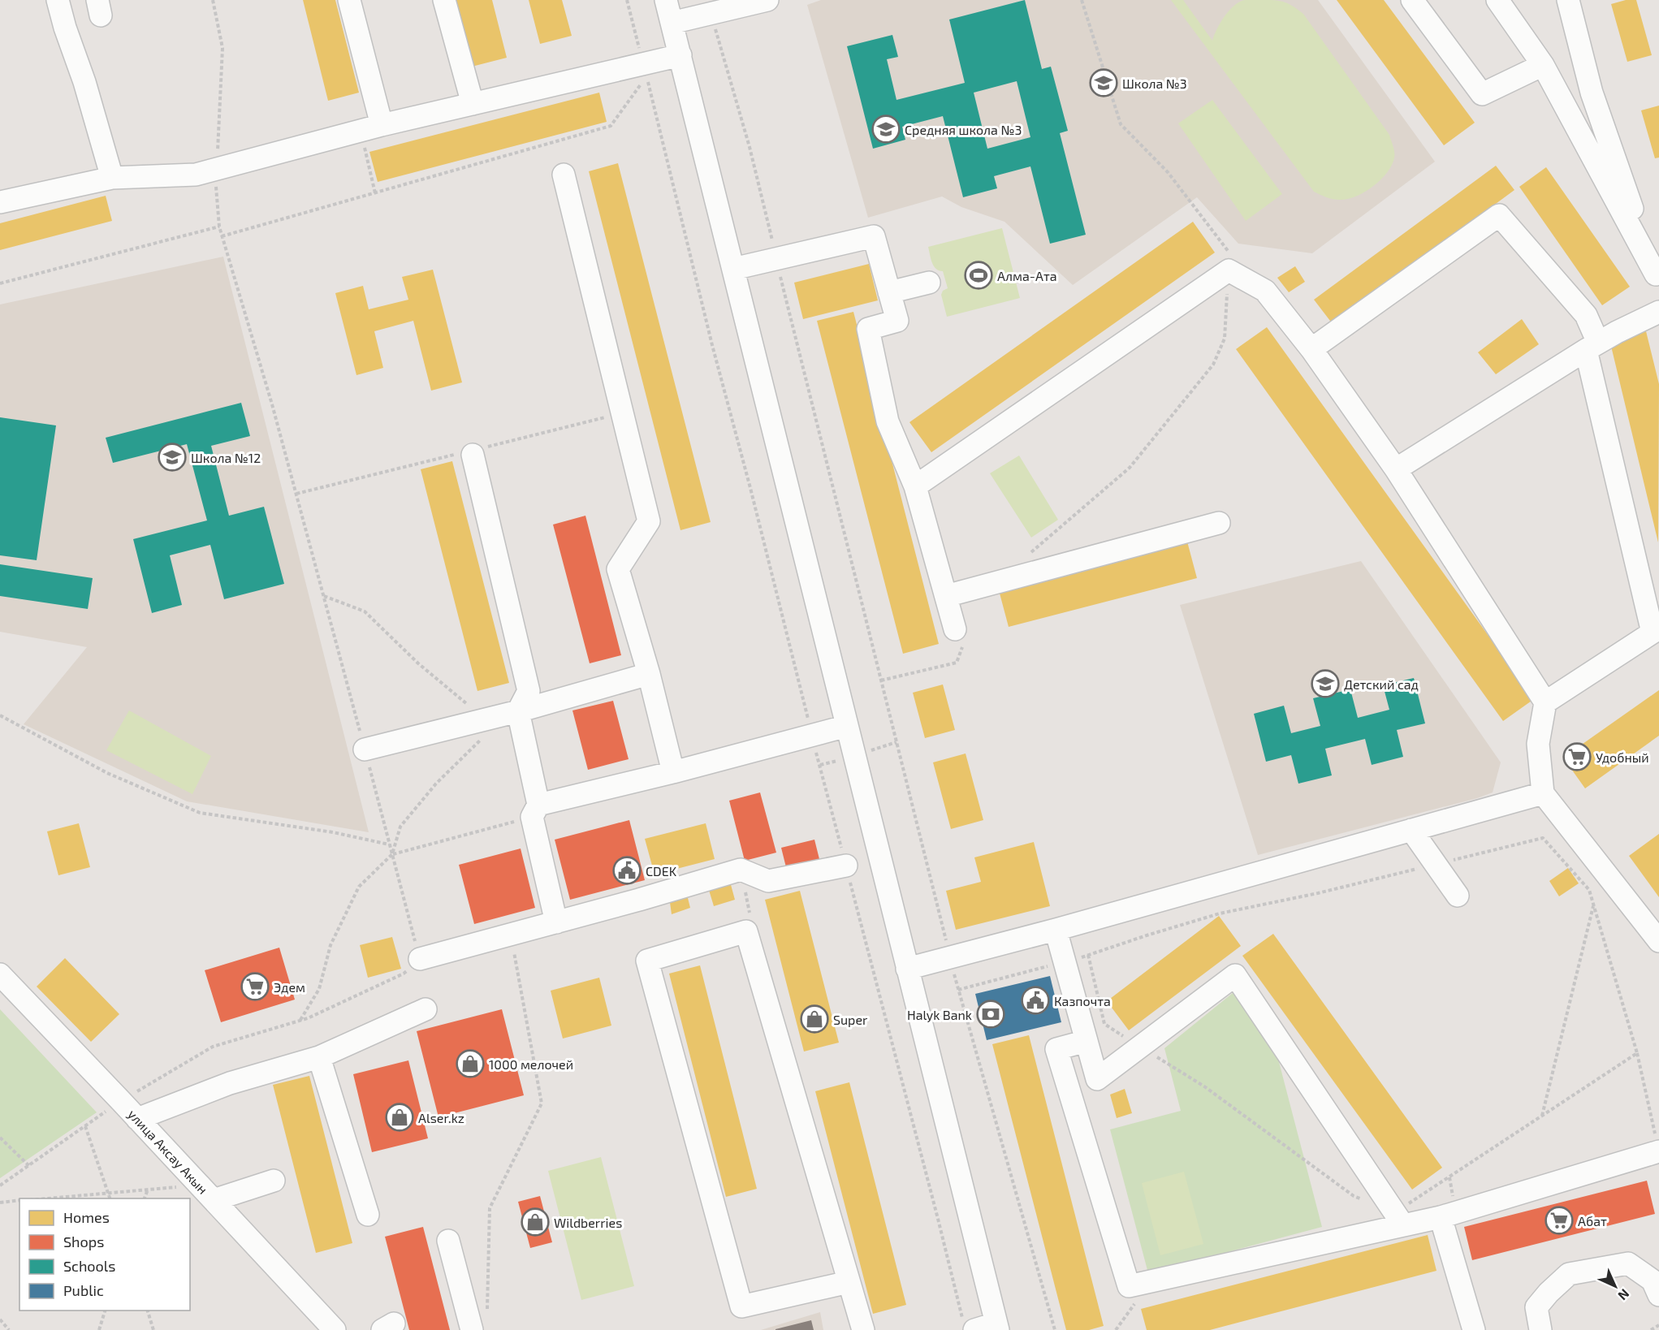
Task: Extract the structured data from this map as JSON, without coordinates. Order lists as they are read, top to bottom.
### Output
{
  "streets": {
    "street": ["улица Аксау Акын"]
  },
  "places": {
    "school or university": [
      "Школа №3",
      "Средняя школа №3",
      "Школа №12",
      "Детский сад"
    ],
    "sports": ["Алма-Ата"],
    "supermarket": ["Удобный", "Эдем", "Абат"],
    "public building": ["CDEK", "Казпочта"],
    "bank": ["Halyk Bank"],
    "shop": [
      "Super",
      "1000 мелочей",
      "Alser.kz",
      "Wildberries"
    ]
  },
  "legend": [
    "Homes",
    "Shops",
    "Schools",
    "Public"
  ],
  "north": "bottom right"
}
